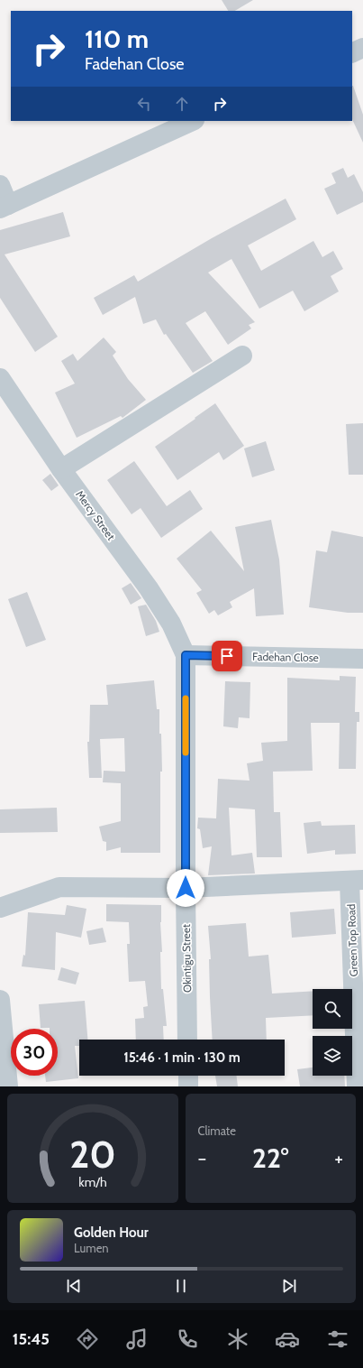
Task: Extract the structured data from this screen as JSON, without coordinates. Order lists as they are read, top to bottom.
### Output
{
  "streets": {
    "street": [
      "Mercy Street",
      "Fadehan Close",
      "Green Top Road",
      "Okintigu Street"
    ]
  },
  "crossings": [
    ["Mercy Street", "Fadehan Close"],
    ["Mercy Street", "Okintigu Street"],
    ["Fadehan Close", "Okintigu Street"]
  ],
  "page": {
    "turn": ["110 m", "Fadehan Close"],
    "limit": "30",
    "trip": "15:46 · 1 min · 130 m",
    "tile": "Climate",
    "heat": ["−", "22°", "+"],
    "song": ["Golden Hour", "Lumen"],
    "tabs": "15:45",
    "gauge": ["20", "km/h"]
  }
}
